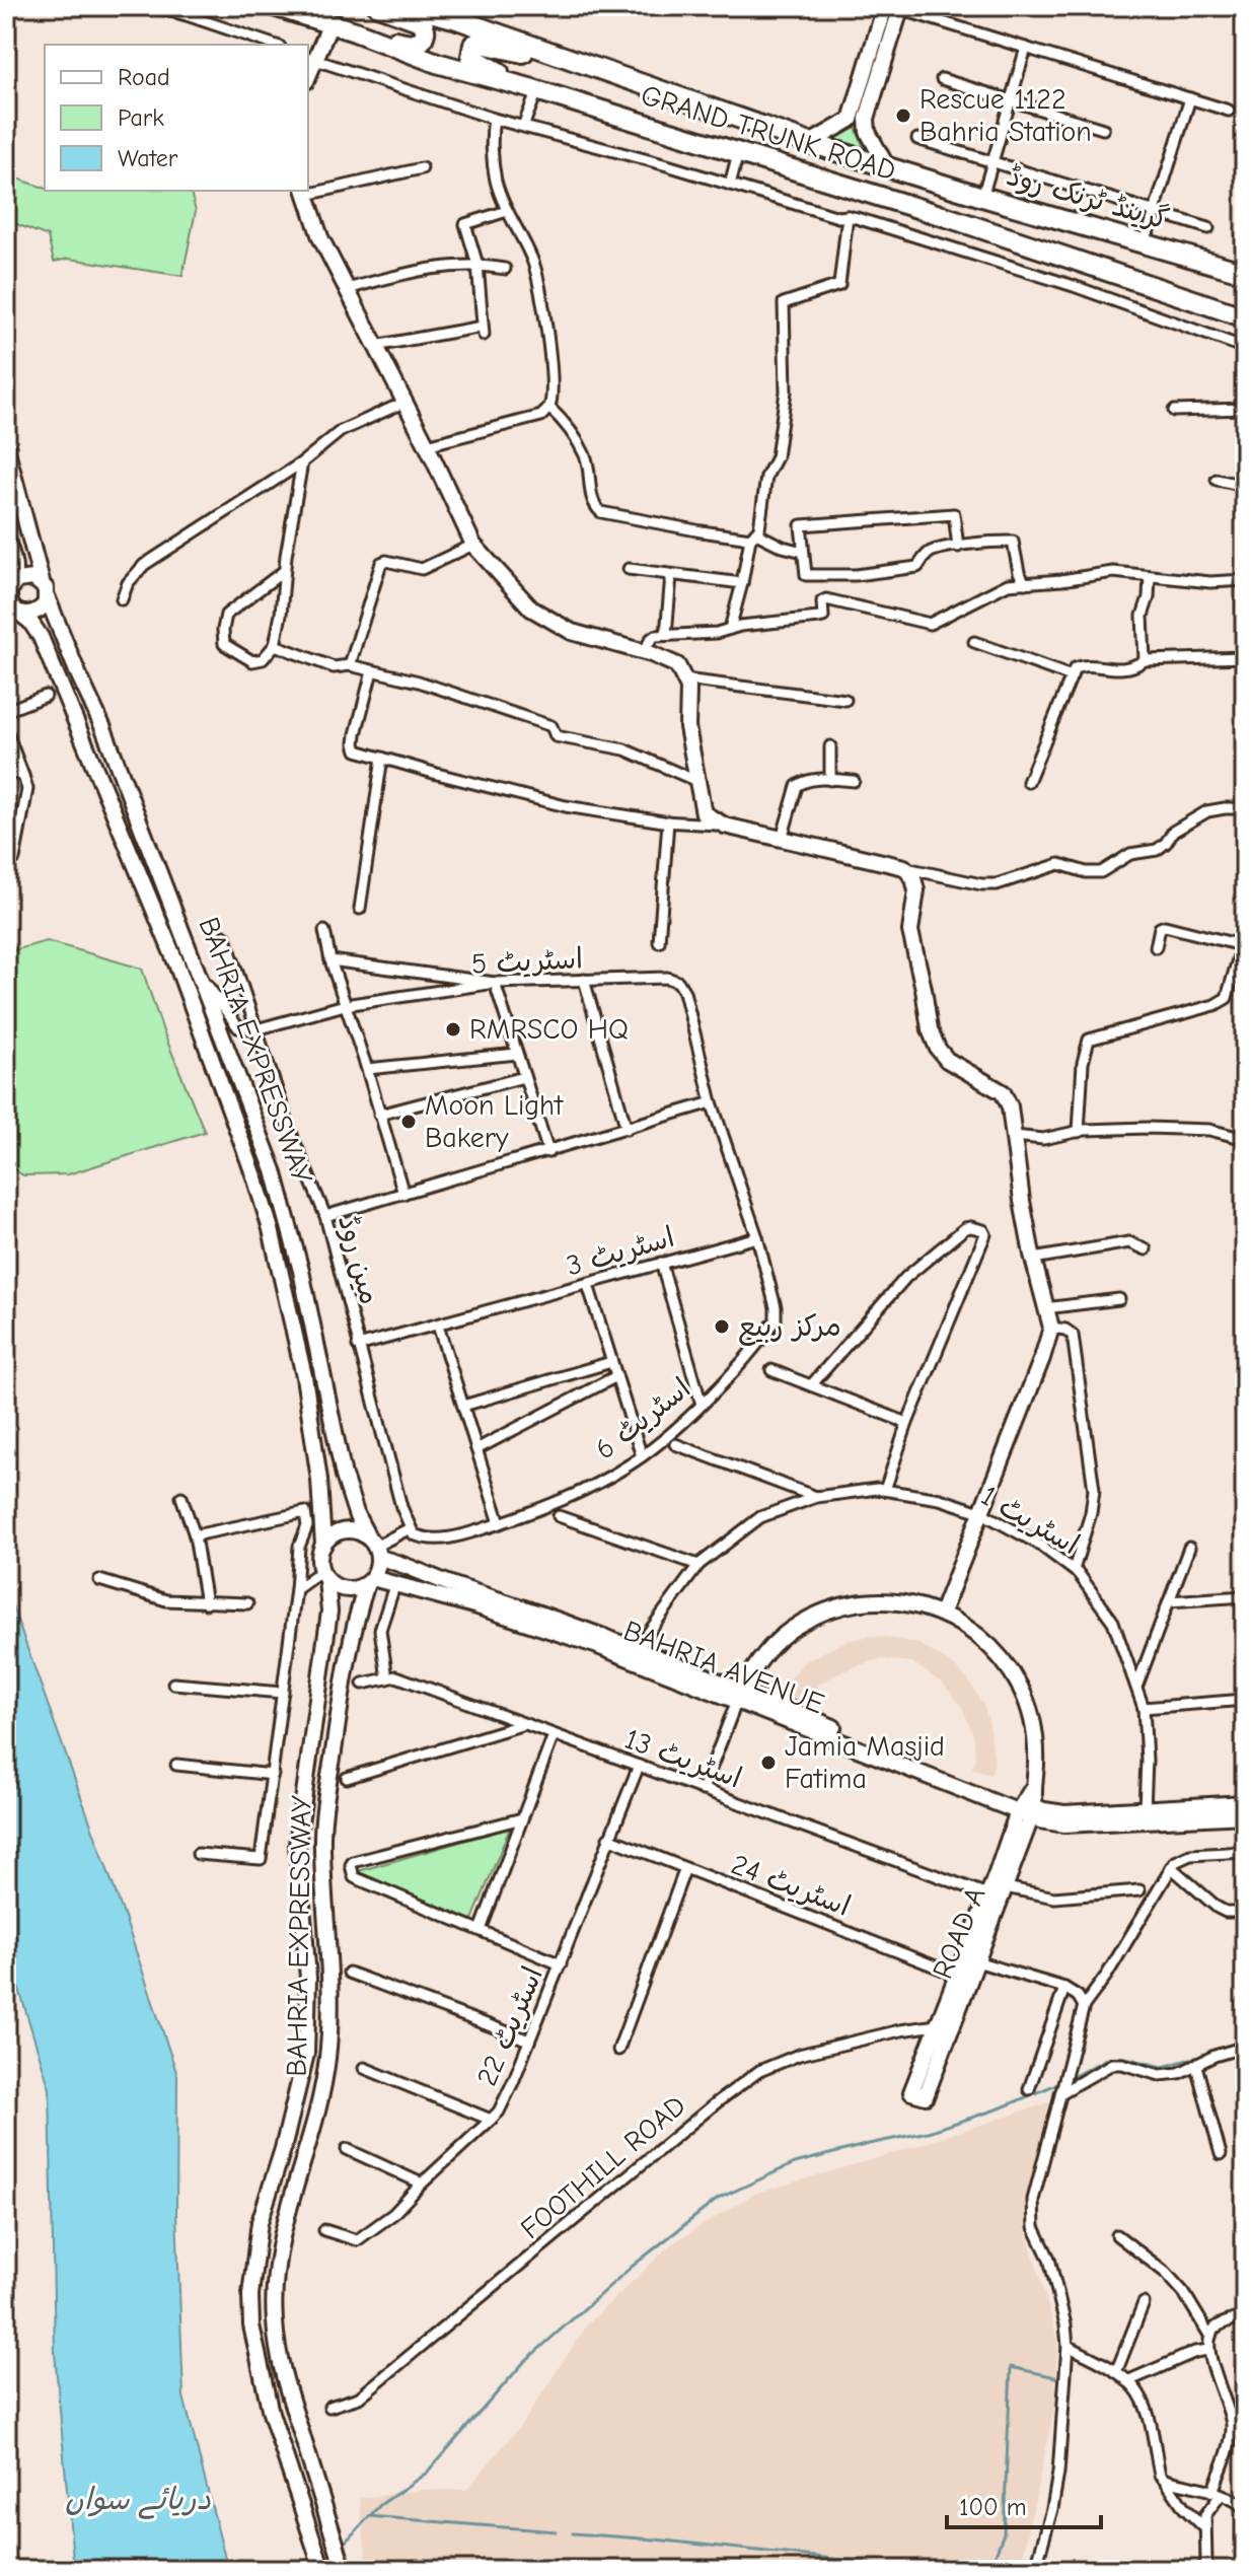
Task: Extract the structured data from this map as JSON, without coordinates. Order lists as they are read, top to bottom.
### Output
{
  "streets": {
    "highway": ["GRAND TRUNK ROAD", "گرینڈ ٹرنک روڈ"],
    "main road": ["BAHRIA EXPRESSWAY", "BAHRIA AVENUE", "ROAD A"],
    "street": [
      "اسٹریٹ 5",
      "اسٹریٹ 3",
      "مین روڈ",
      "اسٹریٹ 6",
      "اسٹریٹ 1",
      "اسٹریٹ 13",
      "اسٹریٹ 24",
      "اسٹریٹ 22",
      "FOOTHILL ROAD"
    ]
  },
  "crossings": [
    ["اسٹریٹ 5", "مین روڈ"],
    ["BAHRIA EXPRESSWAY", "BAHRIA AVENUE"],
    ["اسٹریٹ 3", "مین روڈ"],
    ["اسٹریٹ 3", "اسٹریٹ 6"],
    ["مین روڈ", "اسٹریٹ 6"],
    ["اسٹریٹ 1", "BAHRIA AVENUE"],
    ["BAHRIA AVENUE", "ROAD A"],
    ["اسٹریٹ 13", "ROAD A"],
    ["اسٹریٹ 13", "اسٹریٹ 22"],
    ["اسٹریٹ 24", "ROAD A"],
    ["اسٹریٹ 24", "اسٹریٹ 22"],
    ["ROAD A", "FOOTHILL ROAD"]
  ],
  "water": ["دریائے سواں"],
  "places": [
    "Rescue 1122 Bahria Station",
    "RMRSCO HQ",
    "Moon Light Bakery",
    "مرکز ربیع",
    "Jamia Masjid Fatima"
  ],
  "legend": ["Road", "Park", "Water"],
  "scale_bar": "100 m"
}
